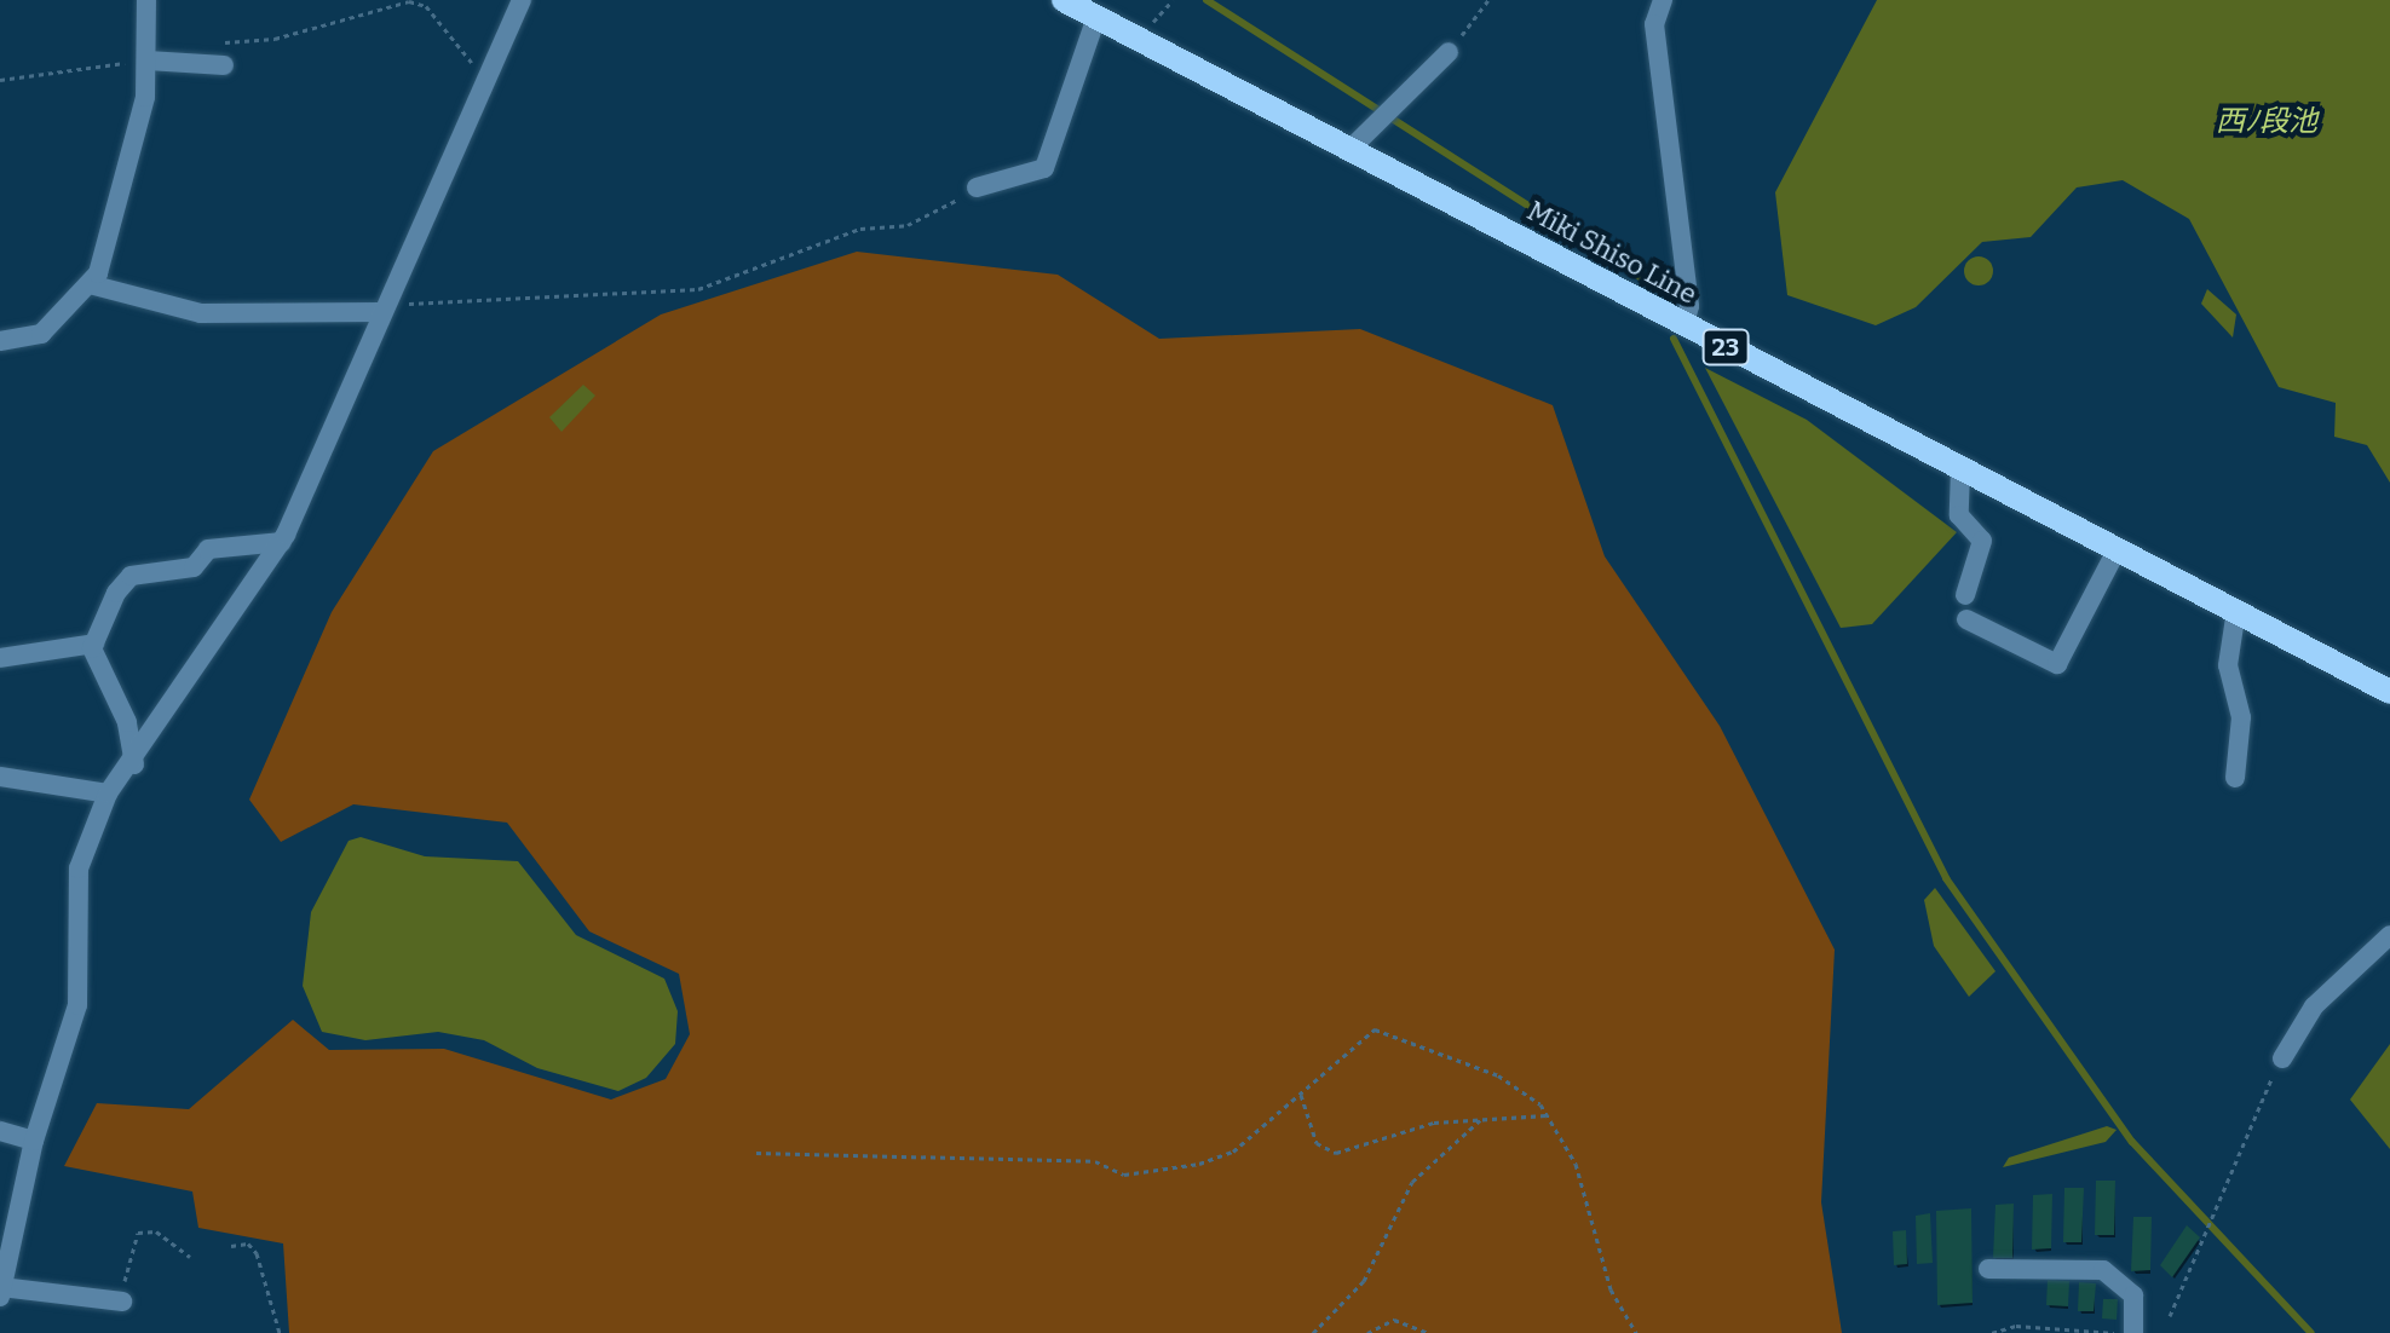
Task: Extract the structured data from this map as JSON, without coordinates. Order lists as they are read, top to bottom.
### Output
{
  "streets": {
    "main road": ["Miki Shiso Line", "23"]
  },
  "water": ["西ﾉ段池"]
}
